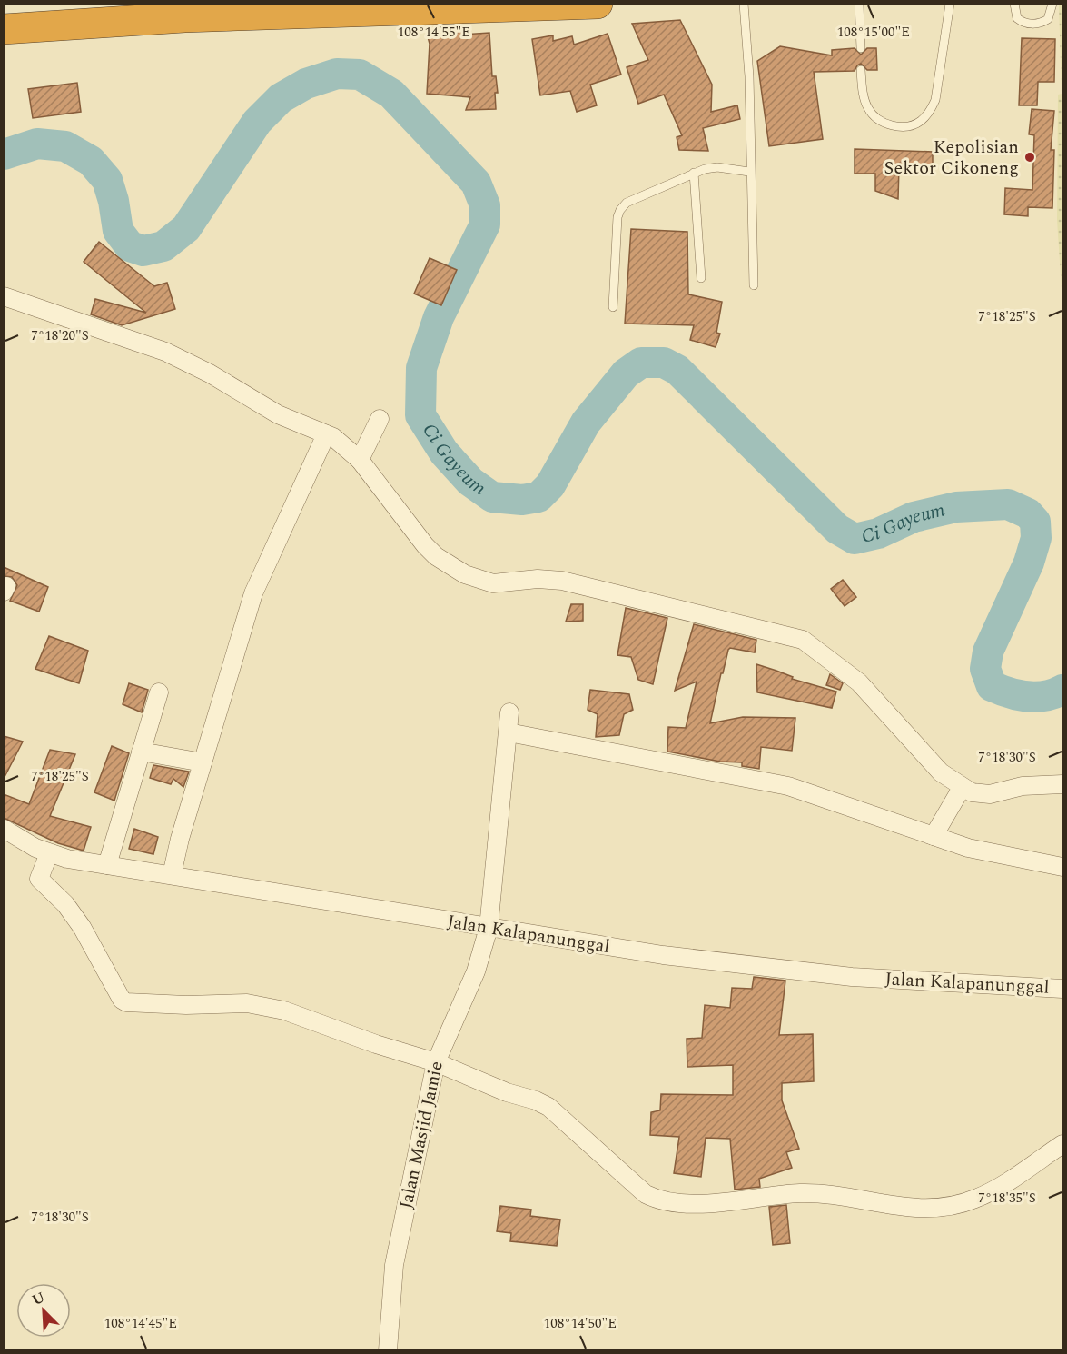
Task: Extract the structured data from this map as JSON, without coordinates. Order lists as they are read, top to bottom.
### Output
{
  "streets": {
    "street": ["Jalan Kalapanunggal", "Jalan Masjid Jamie"]
  },
  "crossings": [
    ["Jalan Kalapanunggal", "Jalan Masjid Jamie"]
  ],
  "water": ["Ci Gayeum"],
  "places": ["Kepolisian Sektor Cikoneng"],
  "north": "top left",
  "coordinates": [
    "108°14'55\"E",
    "108°15'00\"E",
    "7°18'25\"S",
    "7°18'20\"S",
    "7°18'30\"S",
    "7°18'35\"S",
    "108°14'45\"E",
    "108°14'50\"E"
  ]
}
